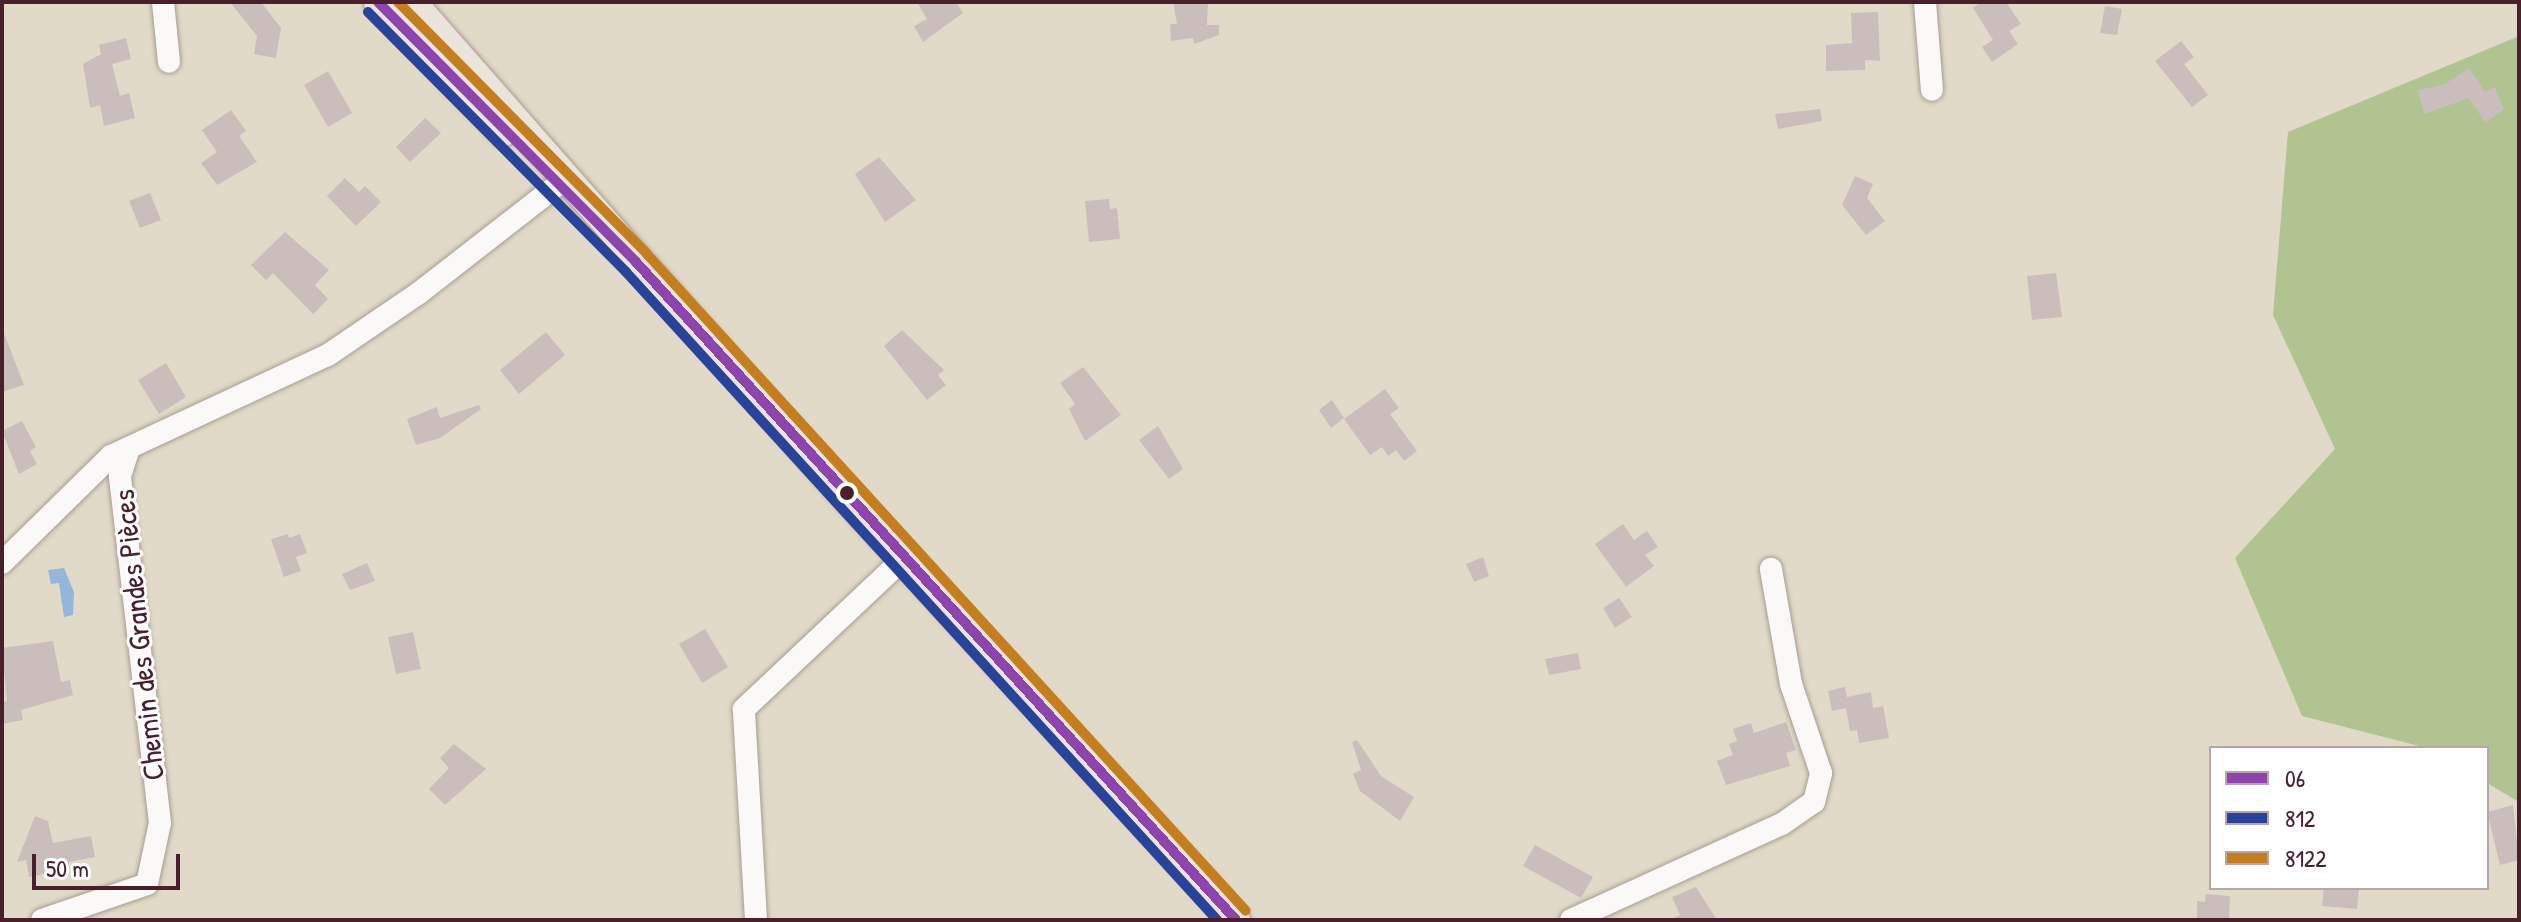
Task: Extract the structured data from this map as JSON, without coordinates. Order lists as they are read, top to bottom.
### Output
{
  "streets": {
    "street": ["Chemin des Grandes Pièces"]
  },
  "lines": ["transit line 06", "transit line 8122", "transit line 812"],
  "legend": ["06", "812", "8122"],
  "scale_bar": "50 m"
}
